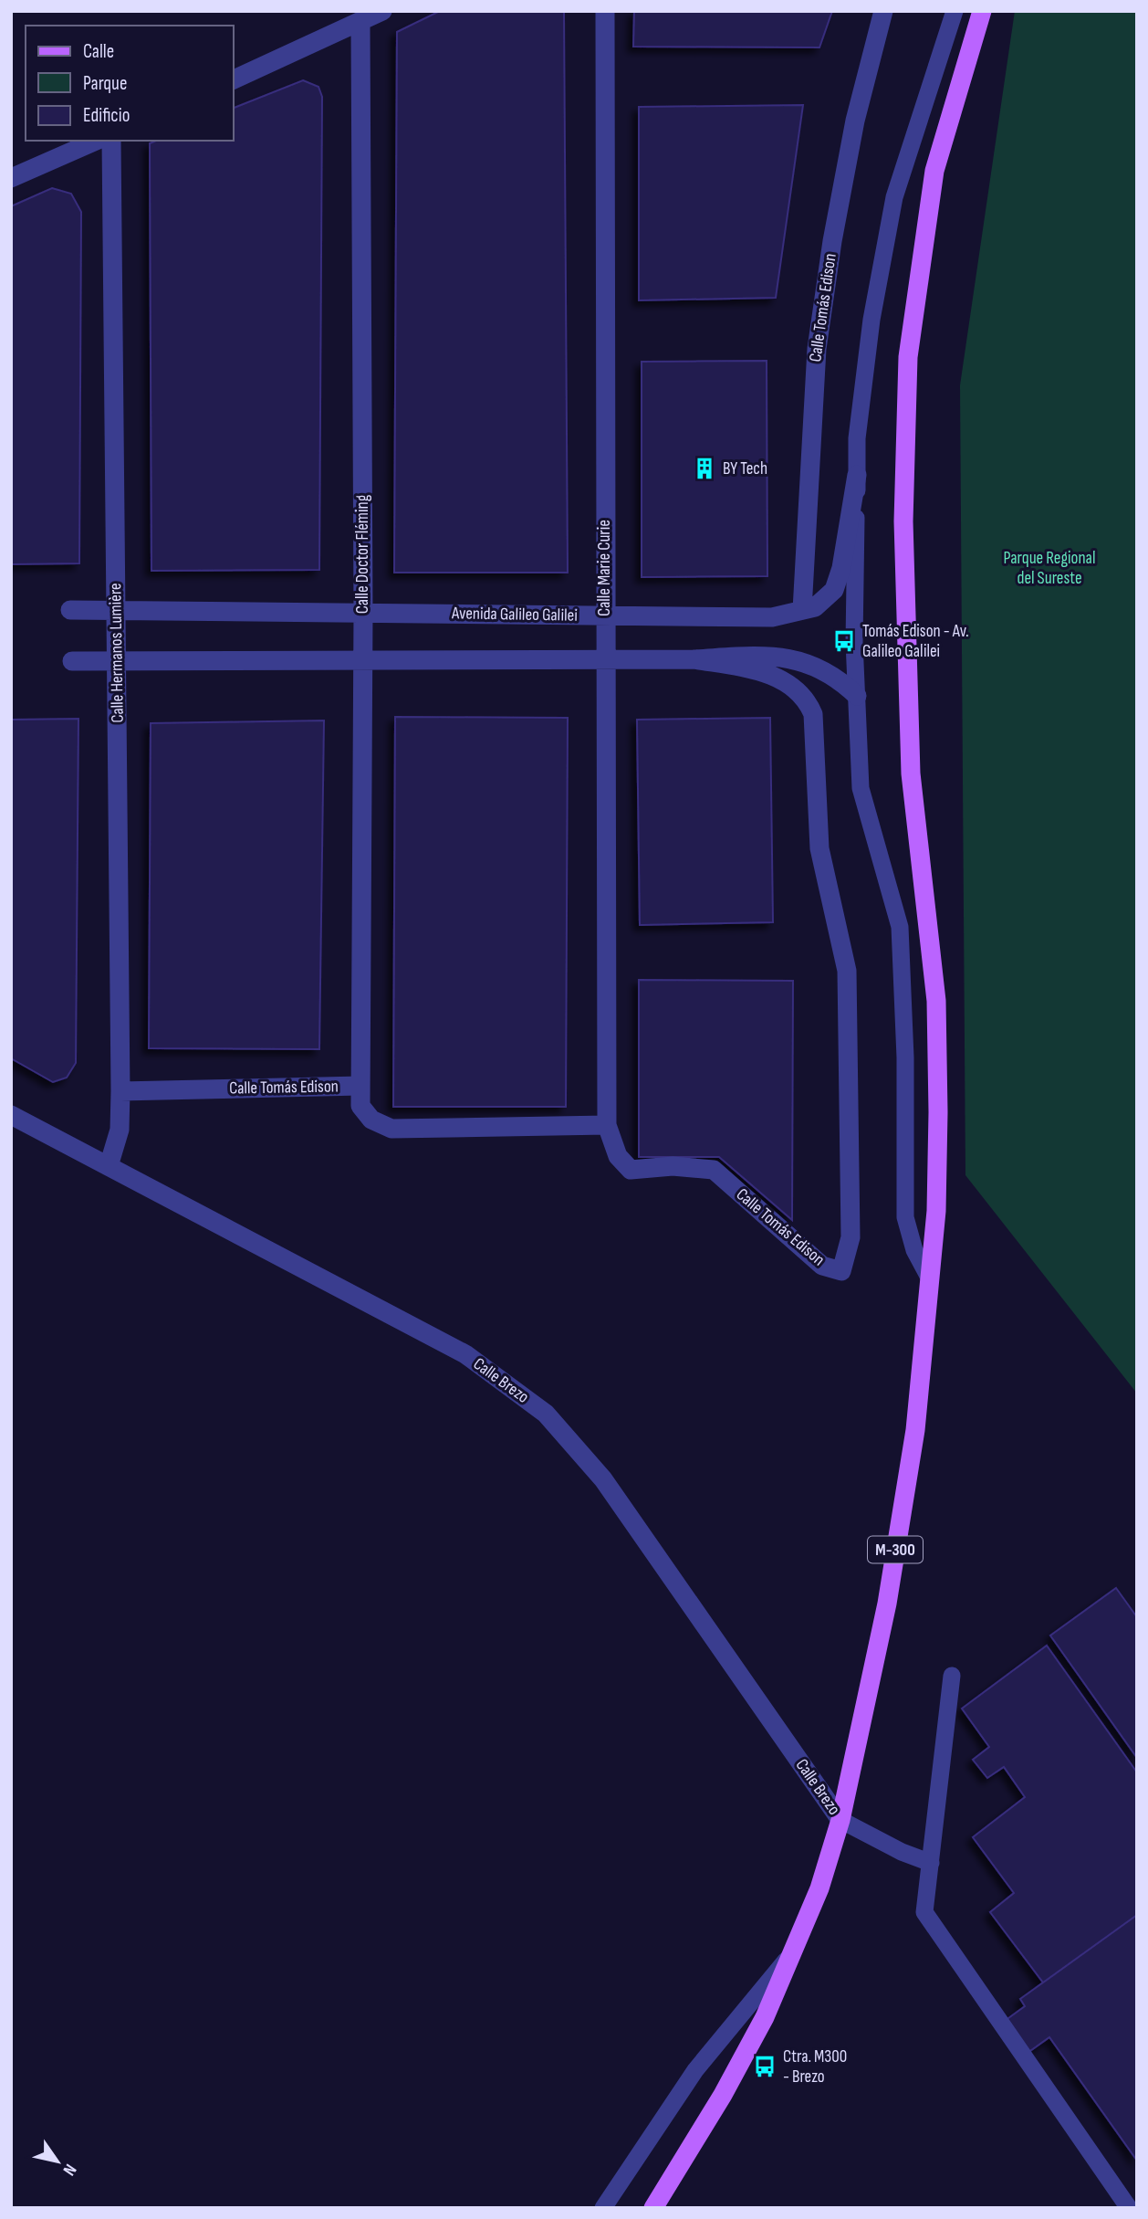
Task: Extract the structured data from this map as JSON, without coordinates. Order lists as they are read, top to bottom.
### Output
{
  "streets": {
    "main road": ["M-300"],
    "street": [
      "Calle Tomás Edison",
      "Calle Doctor Fléming",
      "Calle Marie Curie",
      "Avenida Galileo Galilei",
      "Calle Hermanos Lumière",
      "Calle Brezo"
    ]
  },
  "crossings": [
    ["Calle Tomás Edison", "Calle Doctor Fléming"],
    ["Calle Tomás Edison", "Calle Marie Curie"],
    ["Calle Tomás Edison", "Avenida Galileo Galilei"],
    ["Calle Tomás Edison", "Calle Hermanos Lumière"],
    ["Calle Doctor Fléming", "Avenida Galileo Galilei"],
    ["Calle Marie Curie", "Avenida Galileo Galilei"],
    ["Avenida Galileo Galilei", "Calle Hermanos Lumière"],
    ["Calle Hermanos Lumière", "Calle Brezo"],
    ["Calle Brezo", "M-300"]
  ],
  "parks": ["Parque Regional del Sureste"],
  "places": {
    "building": ["BY Tech"],
    "bus stop": ["Tomás Edison - Av. Galileo Galilei", "Ctra. M300 - Brezo"]
  },
  "legend": ["Calle", "Parque", "Edificio"],
  "north": "bottom right"
}
